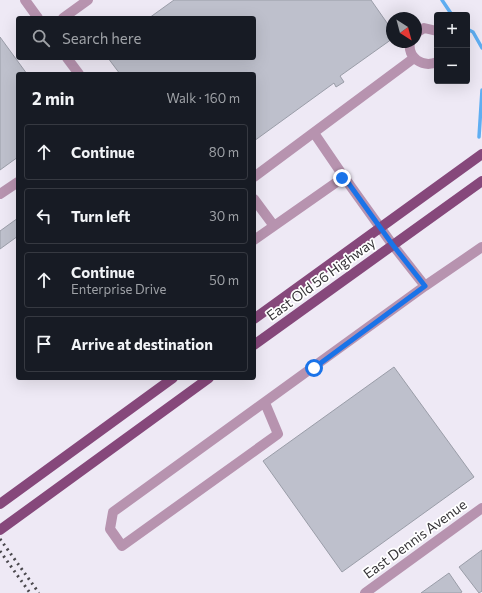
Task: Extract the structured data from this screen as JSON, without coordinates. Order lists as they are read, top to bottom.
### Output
{
  "streets": {
    "main road": ["East Old 56 Highway"],
    "street": ["East Dennis Avenue"]
  },
  "north": "bottom right",
  "page": {
    "map_buttons": ["+", "−"],
    "search": "Search here",
    "heading": ["2 min", "Walk · 160 m"],
    "list": [
      ["Continue", "80 m"],
      ["Turn left", "30 m"],
      ["Continue", "Enterprise Drive", "50 m"],
      "Arrive at destination"
    ]
  }
}
